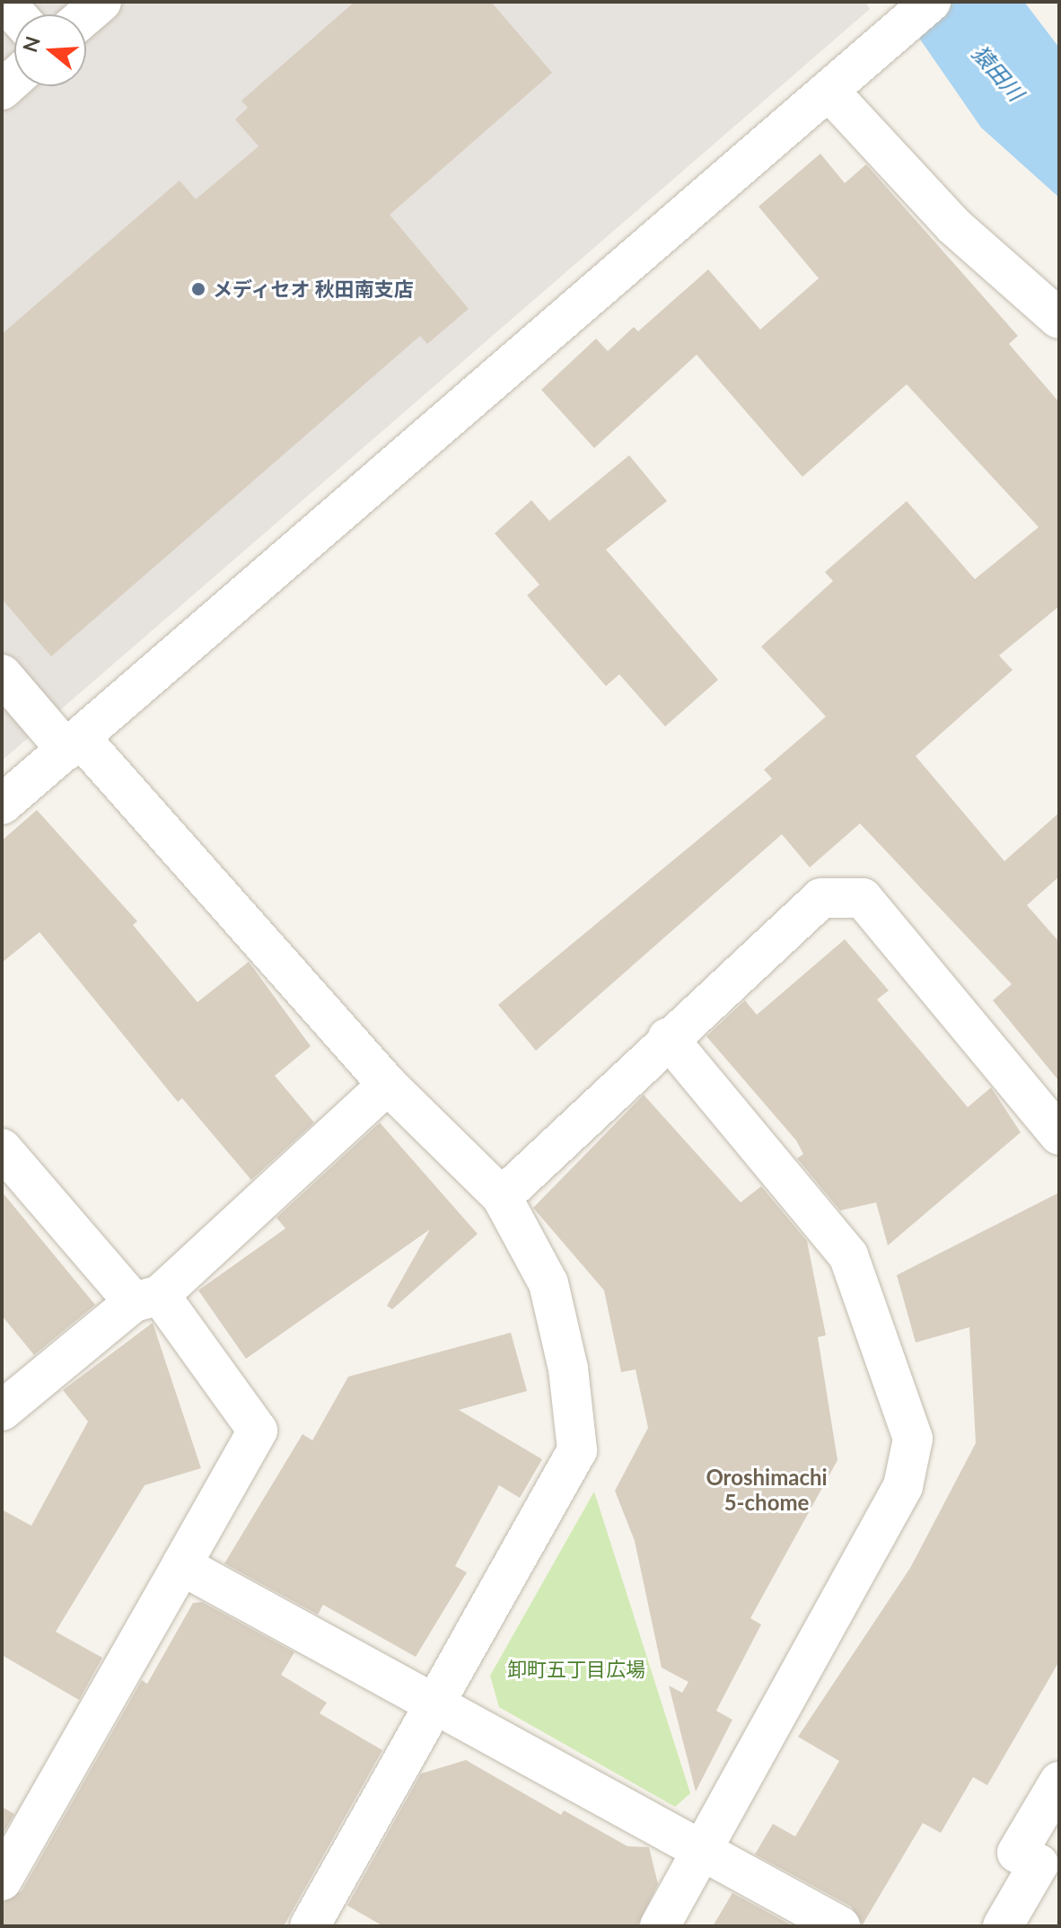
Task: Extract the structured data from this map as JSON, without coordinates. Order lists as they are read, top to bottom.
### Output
{
  "districts": ["Oroshimachi 5-chome"],
  "water": ["猿田川"],
  "parks": ["卸町五丁目広場"],
  "places": ["メディセオ 秋田南支店"],
  "north": "left"
}
